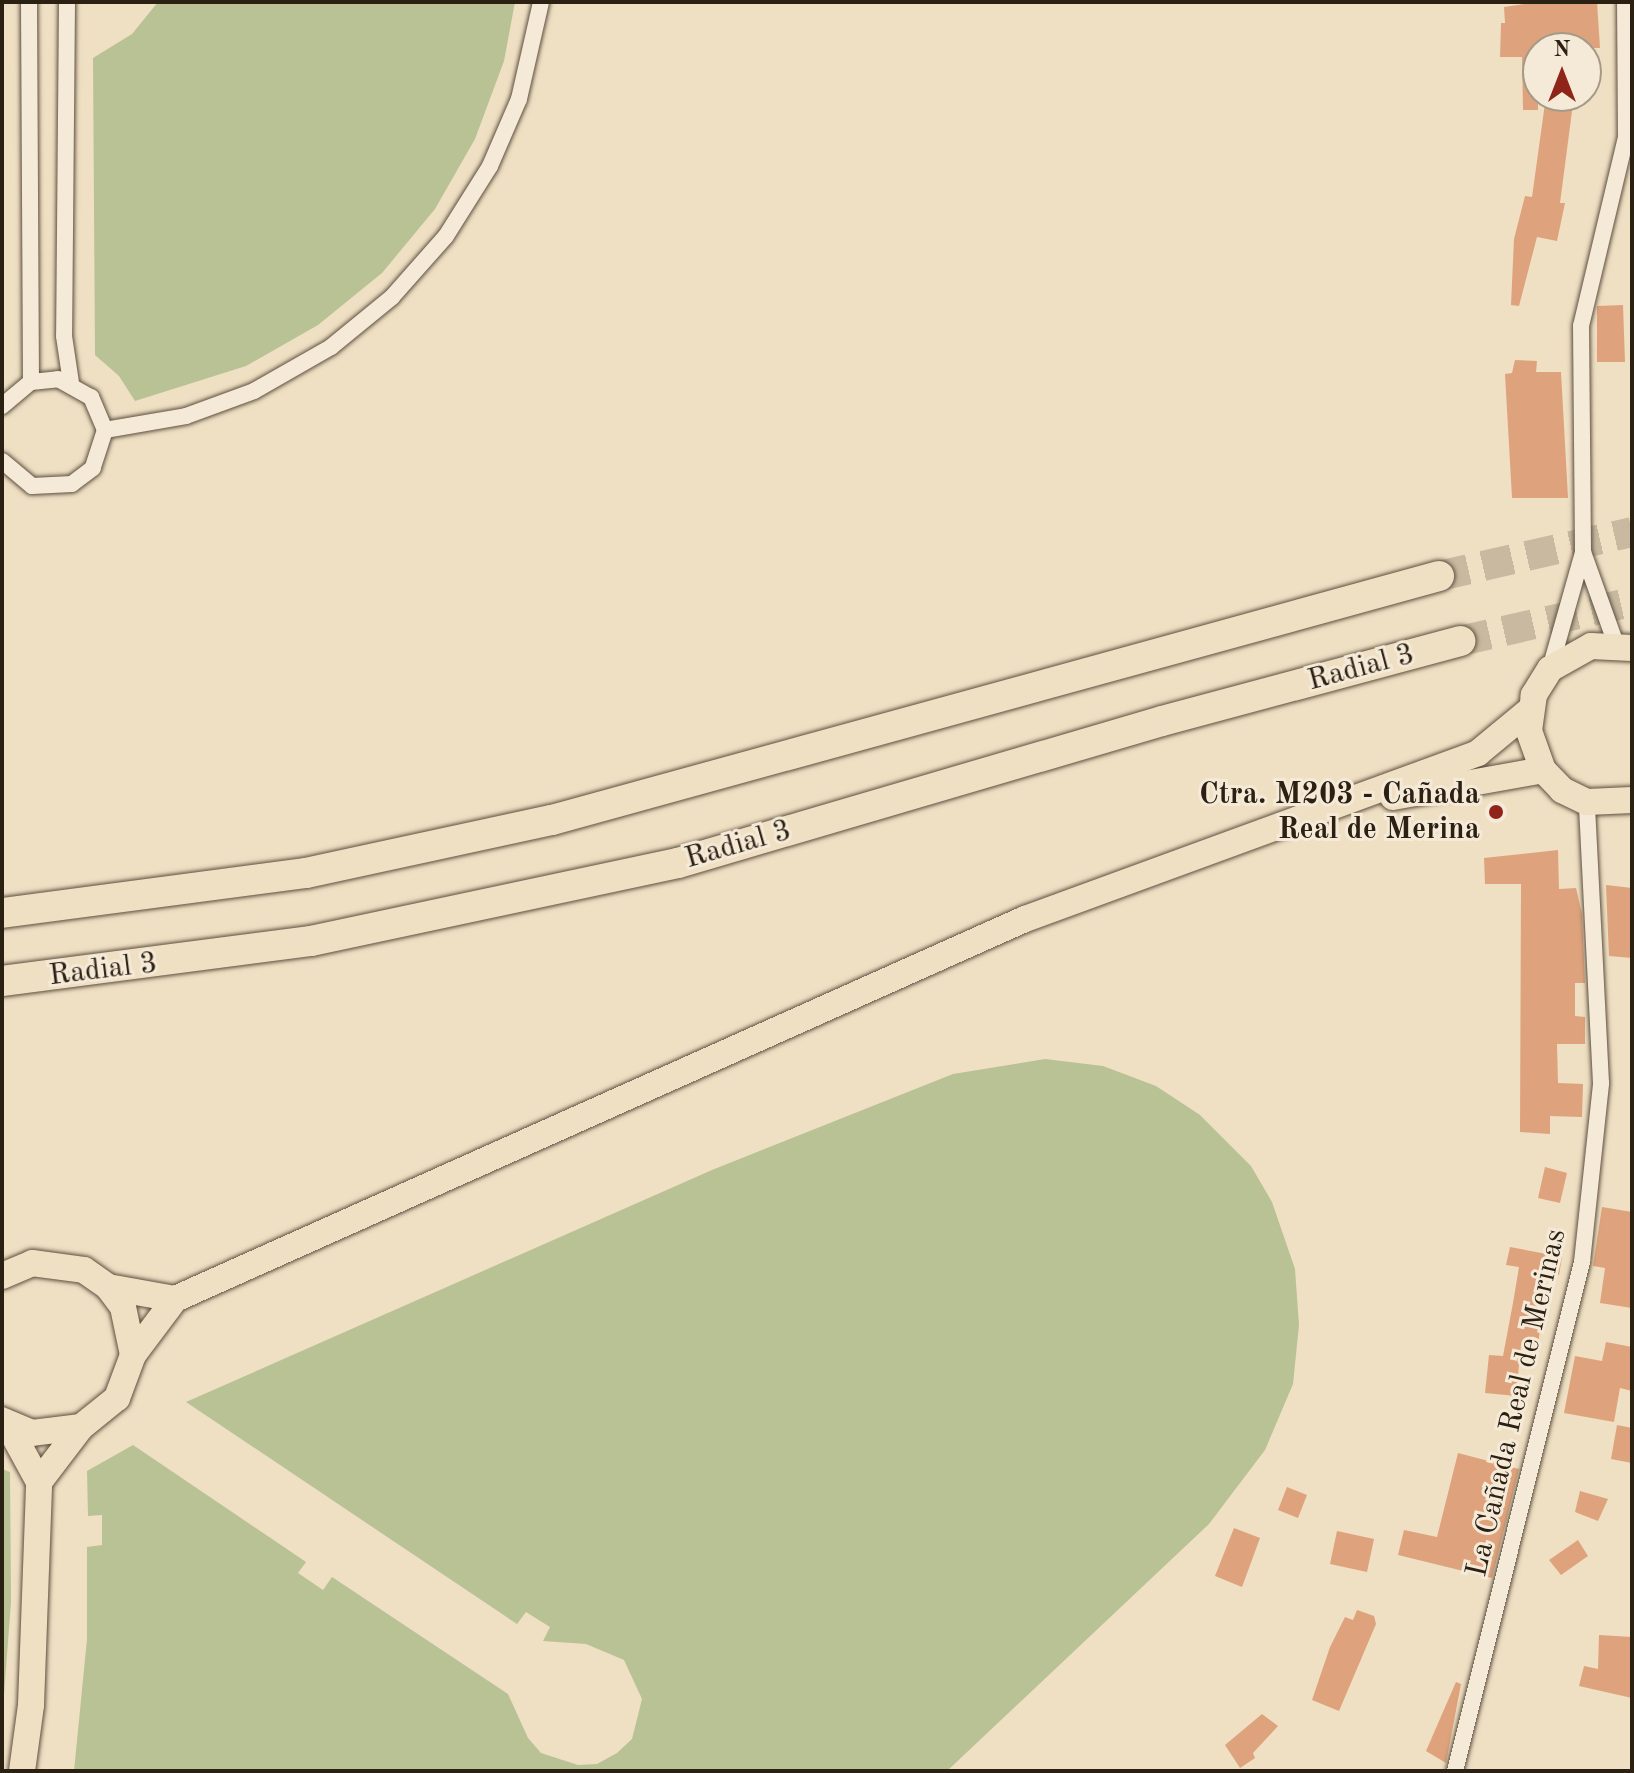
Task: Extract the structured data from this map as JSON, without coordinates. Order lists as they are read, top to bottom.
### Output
{
  "streets": {
    "highway": ["Radial 3"],
    "street": ["La Cañada Real de Merinas"]
  },
  "places": ["Ctra. M203 - Cañada Real de Merina"],
  "north": "top"
}
